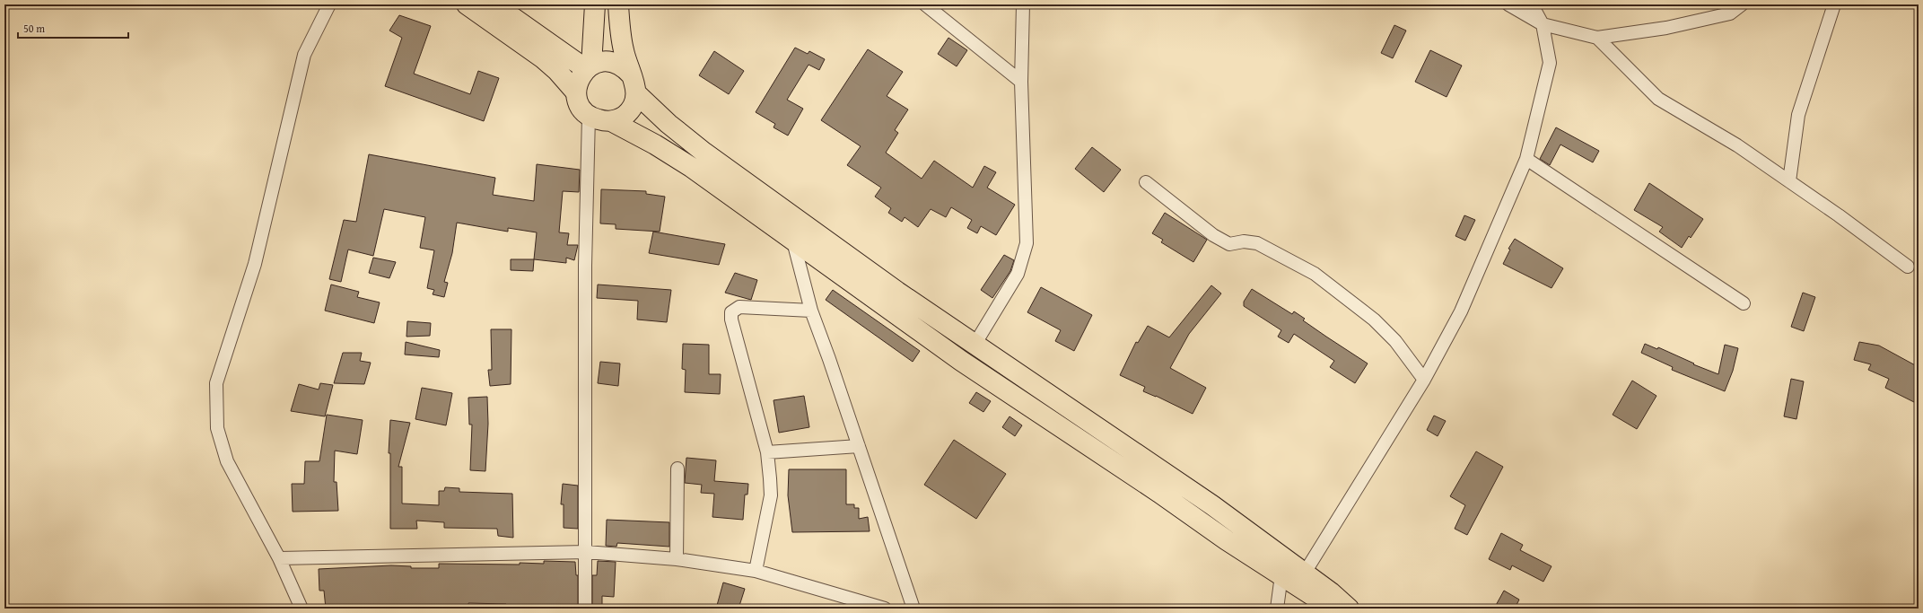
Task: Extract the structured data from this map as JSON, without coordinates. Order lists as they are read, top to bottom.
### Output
{
  "scale_bar": "50 m"
}
